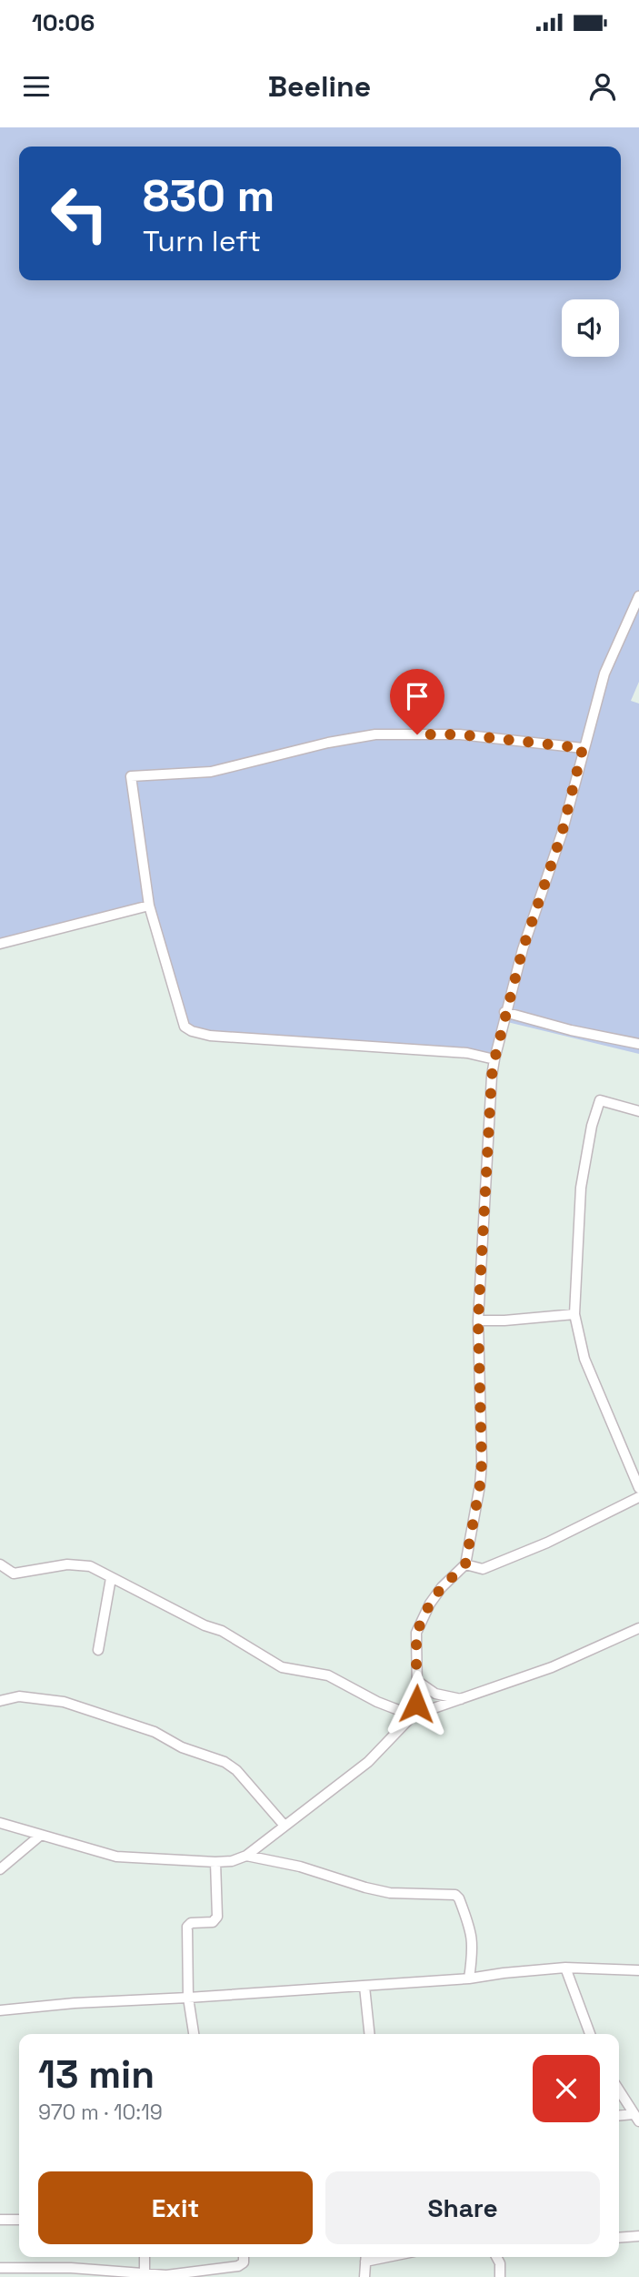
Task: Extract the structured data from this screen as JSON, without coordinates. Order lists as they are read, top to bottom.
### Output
{
  "page": {
    "status": "10:06",
    "header": "Beeline",
    "turn": ["830 m", "Turn left"],
    "heading": ["13 min", "970 m · 10:19"],
    "buttons": ["Exit", "Share"]
  }
}
